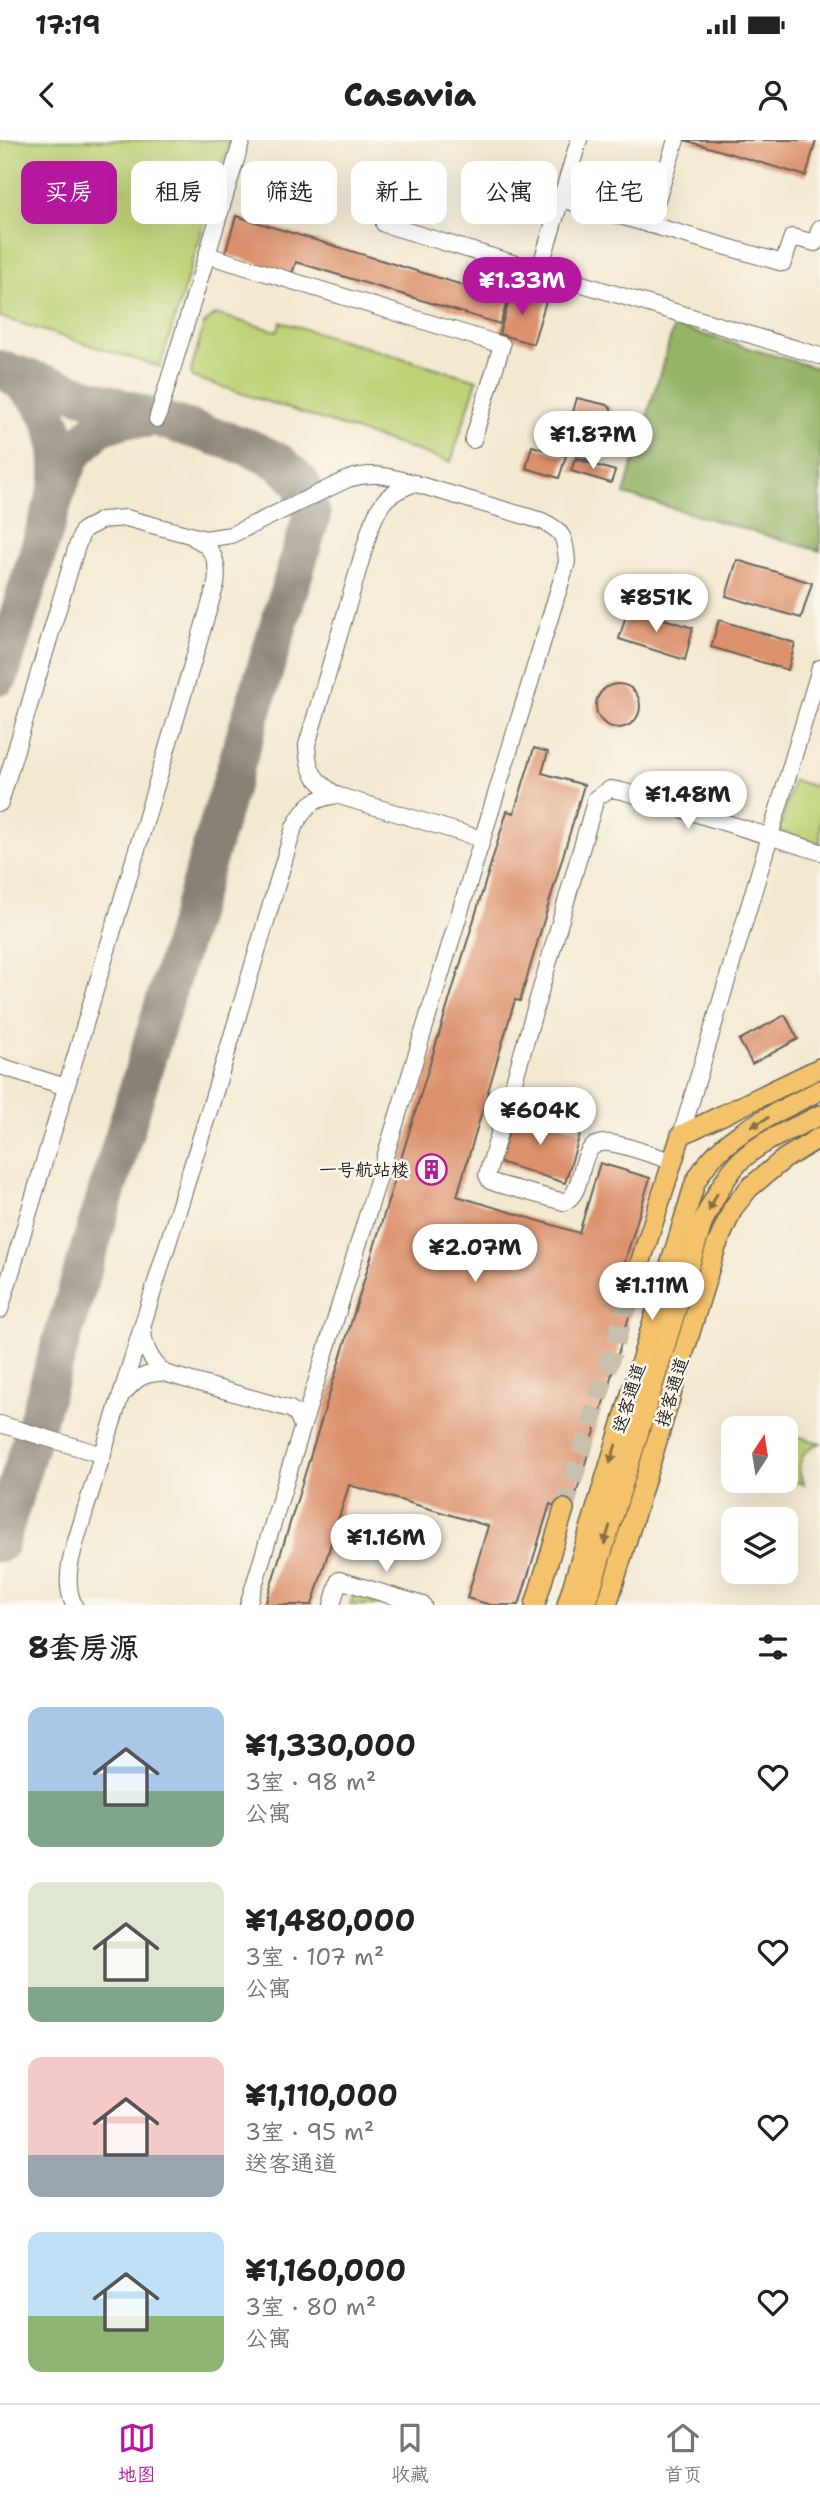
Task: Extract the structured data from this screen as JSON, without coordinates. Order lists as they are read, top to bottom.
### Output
{
  "streets": {
    "main road": ["接客通道", "送客通道"]
  },
  "one_way": ["送客通道"],
  "places": {
    "building": ["一号航站楼"]
  },
  "north": "top",
  "page": {
    "status": "17:19",
    "header": "Casavia",
    "chip": [
      "买房",
      "租房",
      "筛选",
      "新上",
      "公寓",
      "住宅"
    ],
    "price": [
      "¥1.33M",
      "¥1.87M",
      "¥851K",
      "¥1.48M",
      "¥604K",
      "¥2.07M",
      "¥1.11M",
      "¥1.16M"
    ],
    "heading": "8套房源",
    "list": [
      {
        "name": "¥1,330,000",
        "note": "3室 · 98 m² · 公寓"
      },
      {
        "name": "¥1,480,000",
        "note": "3室 · 107 m² · 公寓"
      },
      {
        "name": "¥1,110,000",
        "note": "3室 · 95 m² · 送客通道"
      },
      {
        "name": "¥1,160,000",
        "note": "3室 · 80 m² · 公寓"
      }
    ],
    "tabs": ["地图", "收藏", "首页"]
  }
}
